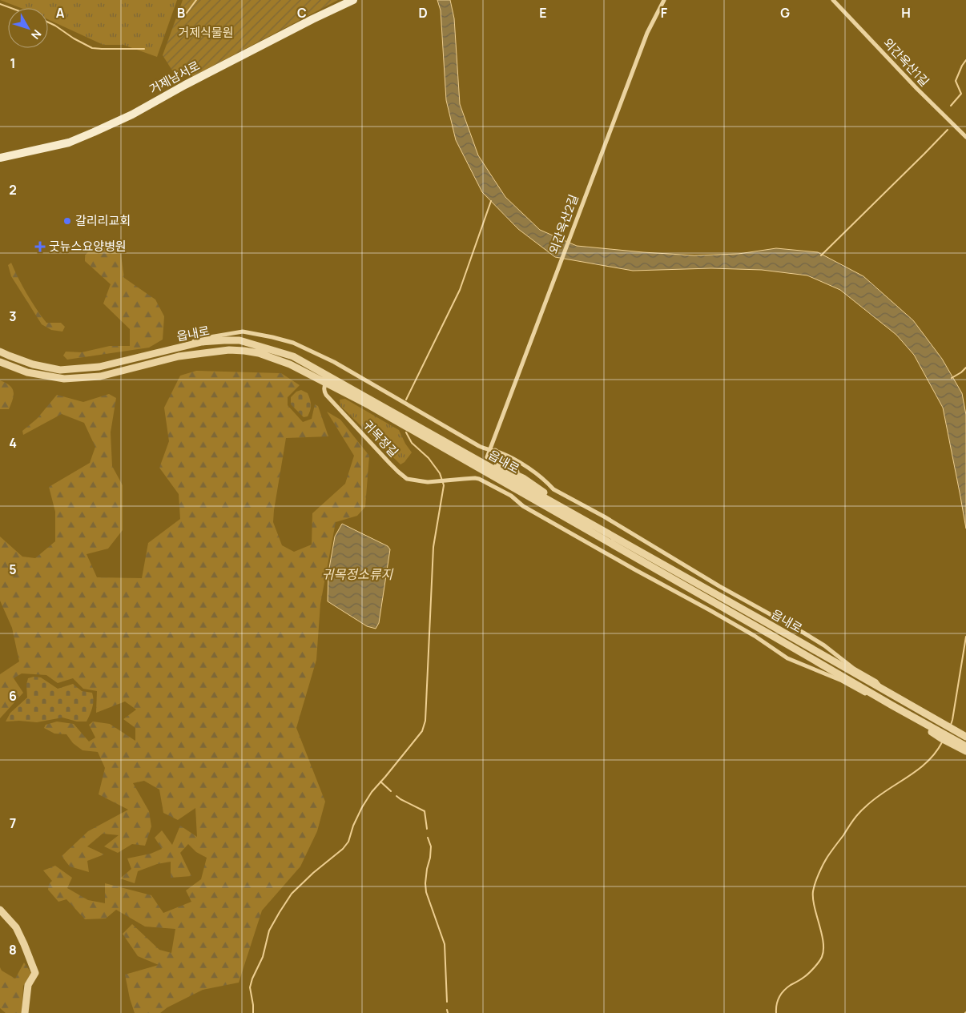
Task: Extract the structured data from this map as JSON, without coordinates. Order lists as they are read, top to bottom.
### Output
{
  "streets": {
    "main road": ["거제남서로"],
    "street": [
      "외간옥산1길",
      "외간옥산2길",
      "읍내로",
      "귀목정길"
    ]
  },
  "crossings": [
    ["외간옥산2길", "읍내로"],
    ["읍내로", "귀목정길"]
  ],
  "water": ["귀목정소류지"],
  "parks": ["거제식물원"],
  "places": {
    "other": ["갈리리교회"],
    "health": ["굿뉴스요양병원"]
  },
  "north": "bottom right",
  "grid": {
    "columns": [
      "A",
      "B",
      "C",
      "D",
      "E",
      "F",
      "G",
      "H"
    ],
    "rows": [
      "1",
      "2",
      "3",
      "4",
      "5",
      "6",
      "7",
      "8"
    ]
  }
}
